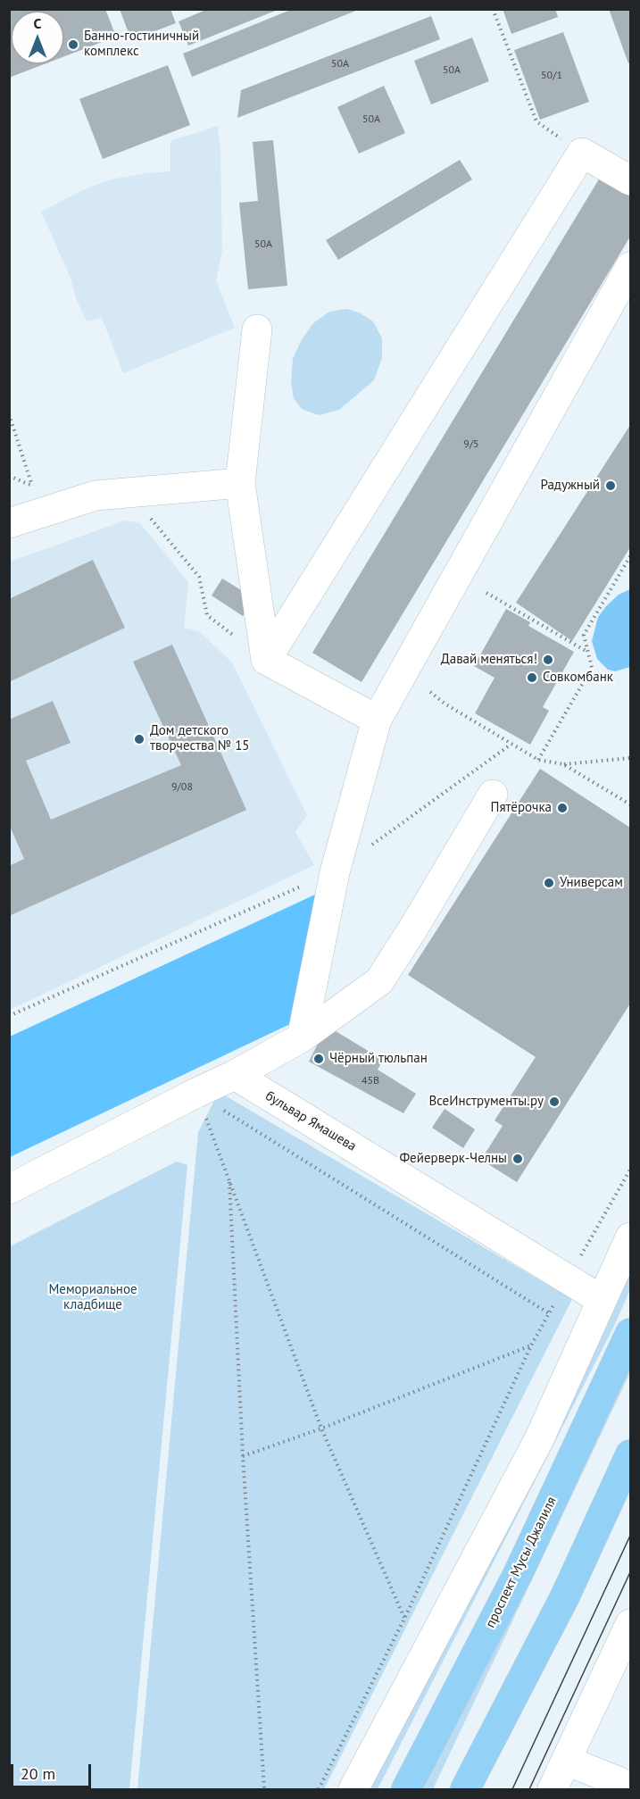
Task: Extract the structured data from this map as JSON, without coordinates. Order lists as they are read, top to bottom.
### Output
{
  "streets": {
    "main road": ["проспект Мусы Джалиля"],
    "street": ["бульвар Ямашева"]
  },
  "parks": ["Мемориальное кладбище"],
  "places": [
    "Банно-гостиничный комплекс",
    "Радужный",
    "Давай меняться!",
    "Совкомбанк",
    "Дом детского творчества № 15",
    "Пятёрочка",
    "Универсам",
    "Чёрный тюльпан",
    "ВсеИнструменты.ру",
    "Фейерверк-Челны"
  ],
  "house_numbers": [
    "50А",
    "50А",
    "50/1",
    "50А",
    "50А",
    "9/5",
    "9/08",
    "45В"
  ],
  "scale_bar": "20 m",
  "north": "top"
}
